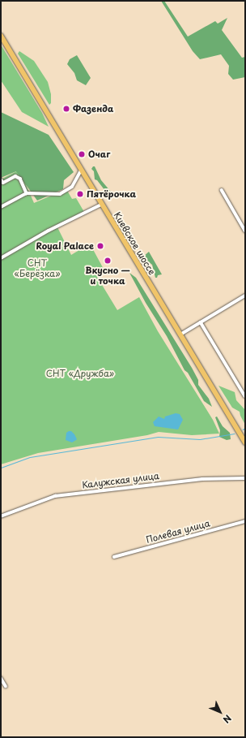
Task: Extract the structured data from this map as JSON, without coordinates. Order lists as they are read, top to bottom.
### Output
{
  "streets": {
    "highway": ["Киевское шоссе"],
    "street": ["Калужская улица", "Полевая улица"]
  },
  "parks": ["СНТ «Берёзка»", "СНТ «Дружба»"],
  "places": [
    "Фазенда",
    "Очаг",
    "Пятёрочка",
    "Royal Palace",
    "Вкусно — и точка"
  ],
  "north": "bottom right"
}
